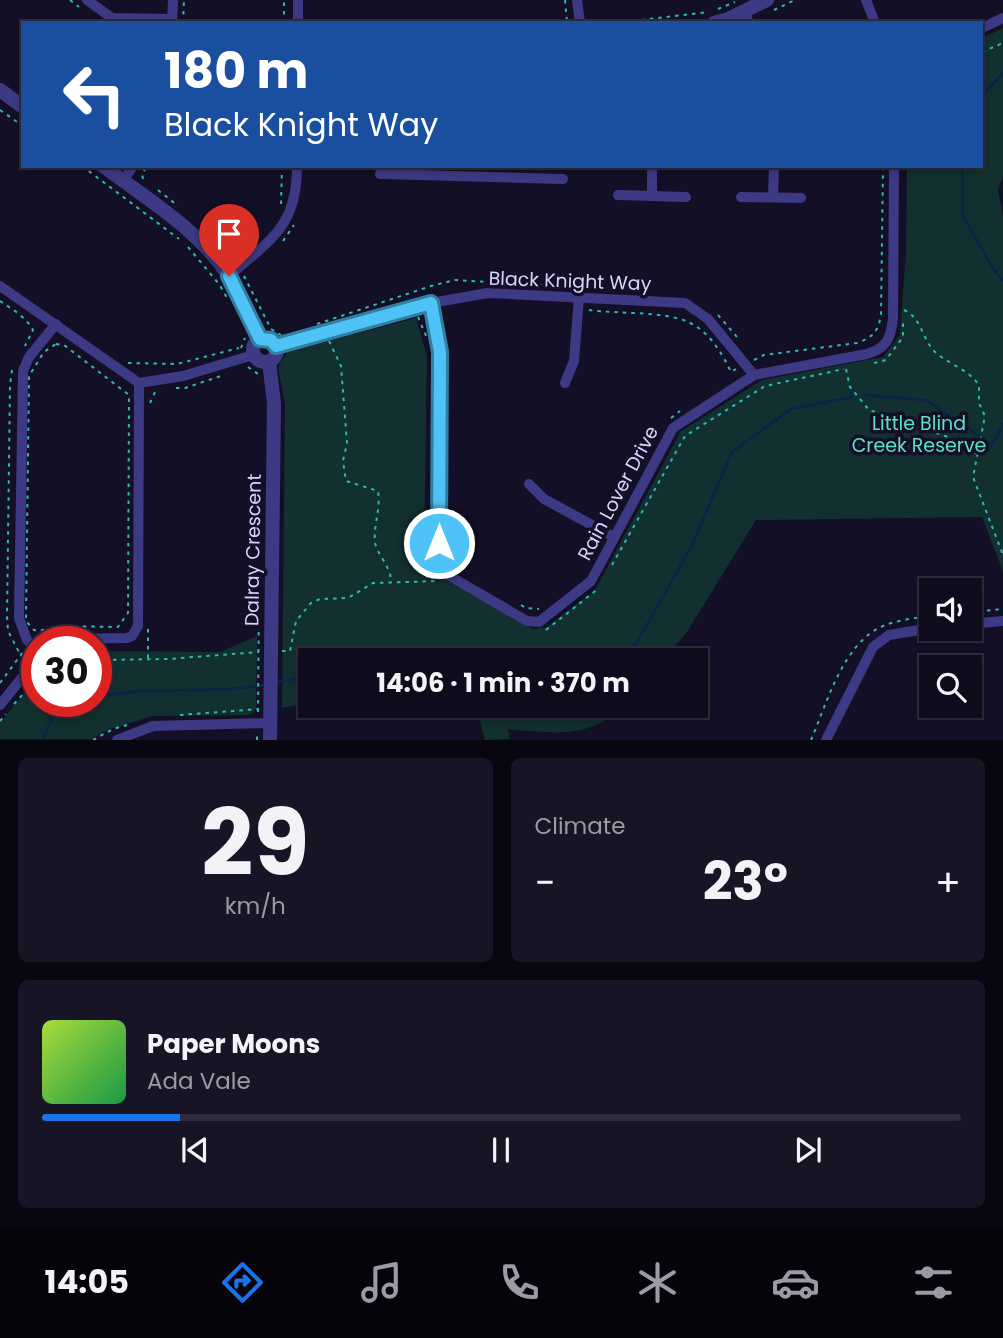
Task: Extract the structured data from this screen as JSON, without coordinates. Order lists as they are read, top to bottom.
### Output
{
  "streets": {
    "street": ["Black Knight Way", "Rain Lover Drive", "Dalray Crescent"]
  },
  "crossings": [
    ["Black Knight Way", "Rain Lover Drive"]
  ],
  "parks": ["Little Blind Creek Reserve"],
  "page": {
    "turn": ["180 m", "Black Knight Way"],
    "limit": "30",
    "trip": "14:06 · 1 min · 370 m",
    "tile": [
      ["29", "km/h"],
      "Climate"
    ],
    "heat": ["−", "23°", "+"],
    "song": ["Paper Moons", "Ada Vale"],
    "tabs": "14:05"
  }
}
